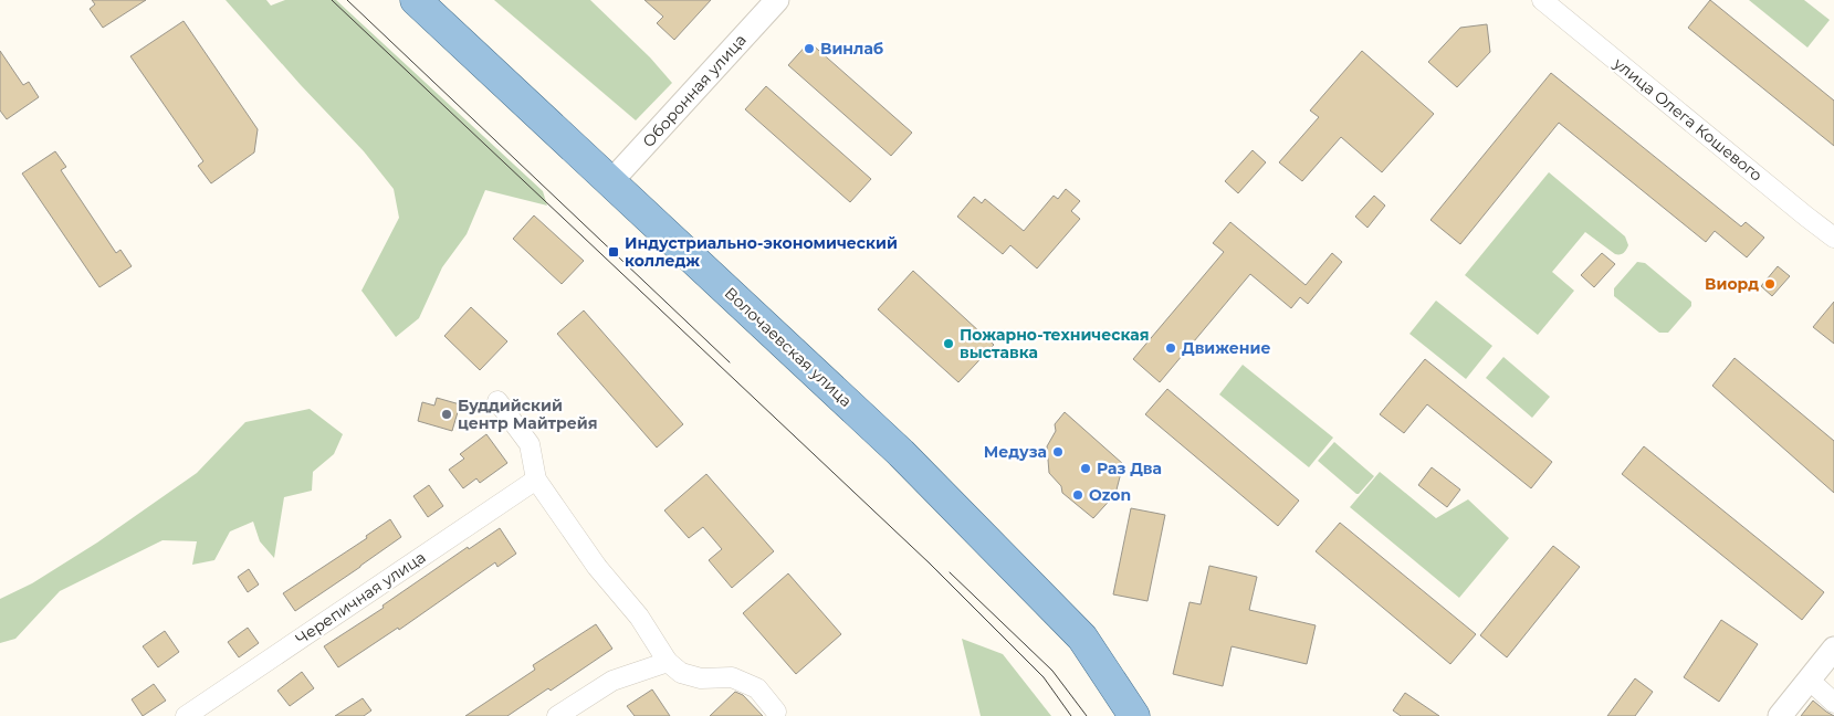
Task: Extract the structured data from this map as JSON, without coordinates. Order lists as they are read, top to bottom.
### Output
{
  "streets": {
    "main road": ["Волочаевская улица"],
    "street": ["Оборонная улица", "улица Олега Кошевого", "Черепичная улица"]
  },
  "crossings": [
    ["Оборонная улица", "Волочаевская улица"]
  ],
  "places": {
    "other": [
      "Винлаб",
      "Виорд",
      "Пожарно-техническая выставка",
      "Движение",
      "Буддийский центр Майтрейя",
      "Медуза",
      "Раз Два",
      "Ozon"
    ],
    "transit": ["Индустриально-экономический колледж"]
  }
}
